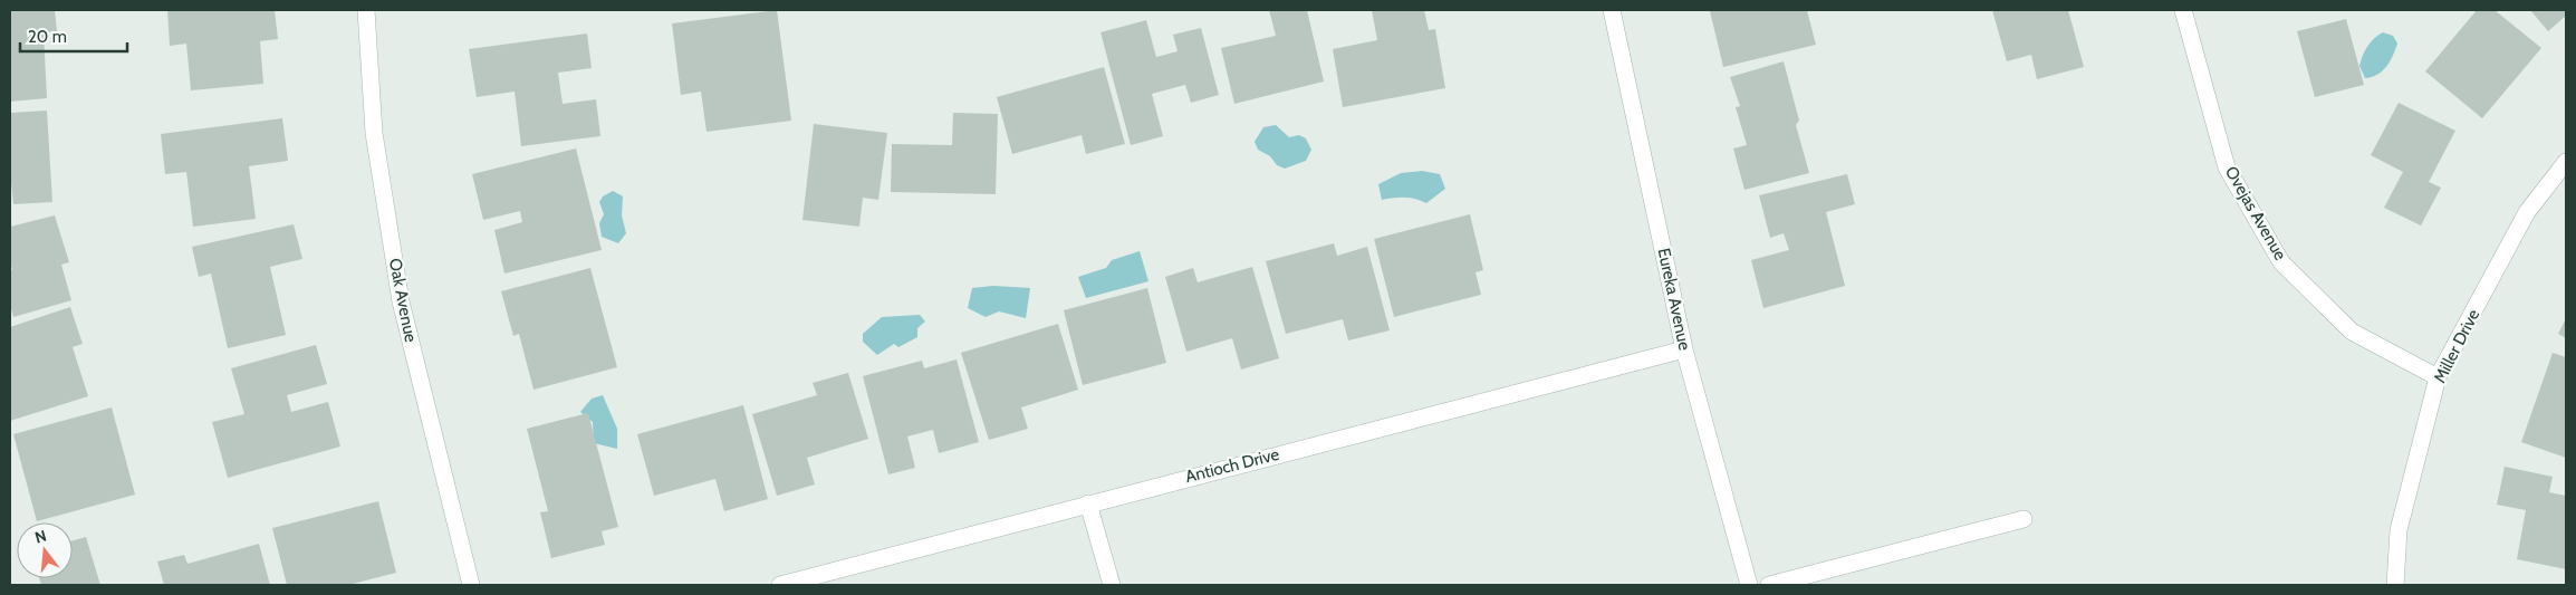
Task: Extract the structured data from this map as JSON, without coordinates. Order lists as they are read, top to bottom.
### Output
{
  "streets": {
    "street": [
      "Ovejas Avenue",
      "Eureka Avenue",
      "Oak Avenue",
      "Miller Drive",
      "Antioch Drive"
    ]
  },
  "crossings": [
    ["Ovejas Avenue", "Miller Drive"],
    ["Eureka Avenue", "Antioch Drive"]
  ],
  "scale_bar": "20 m",
  "north": "top"
}
